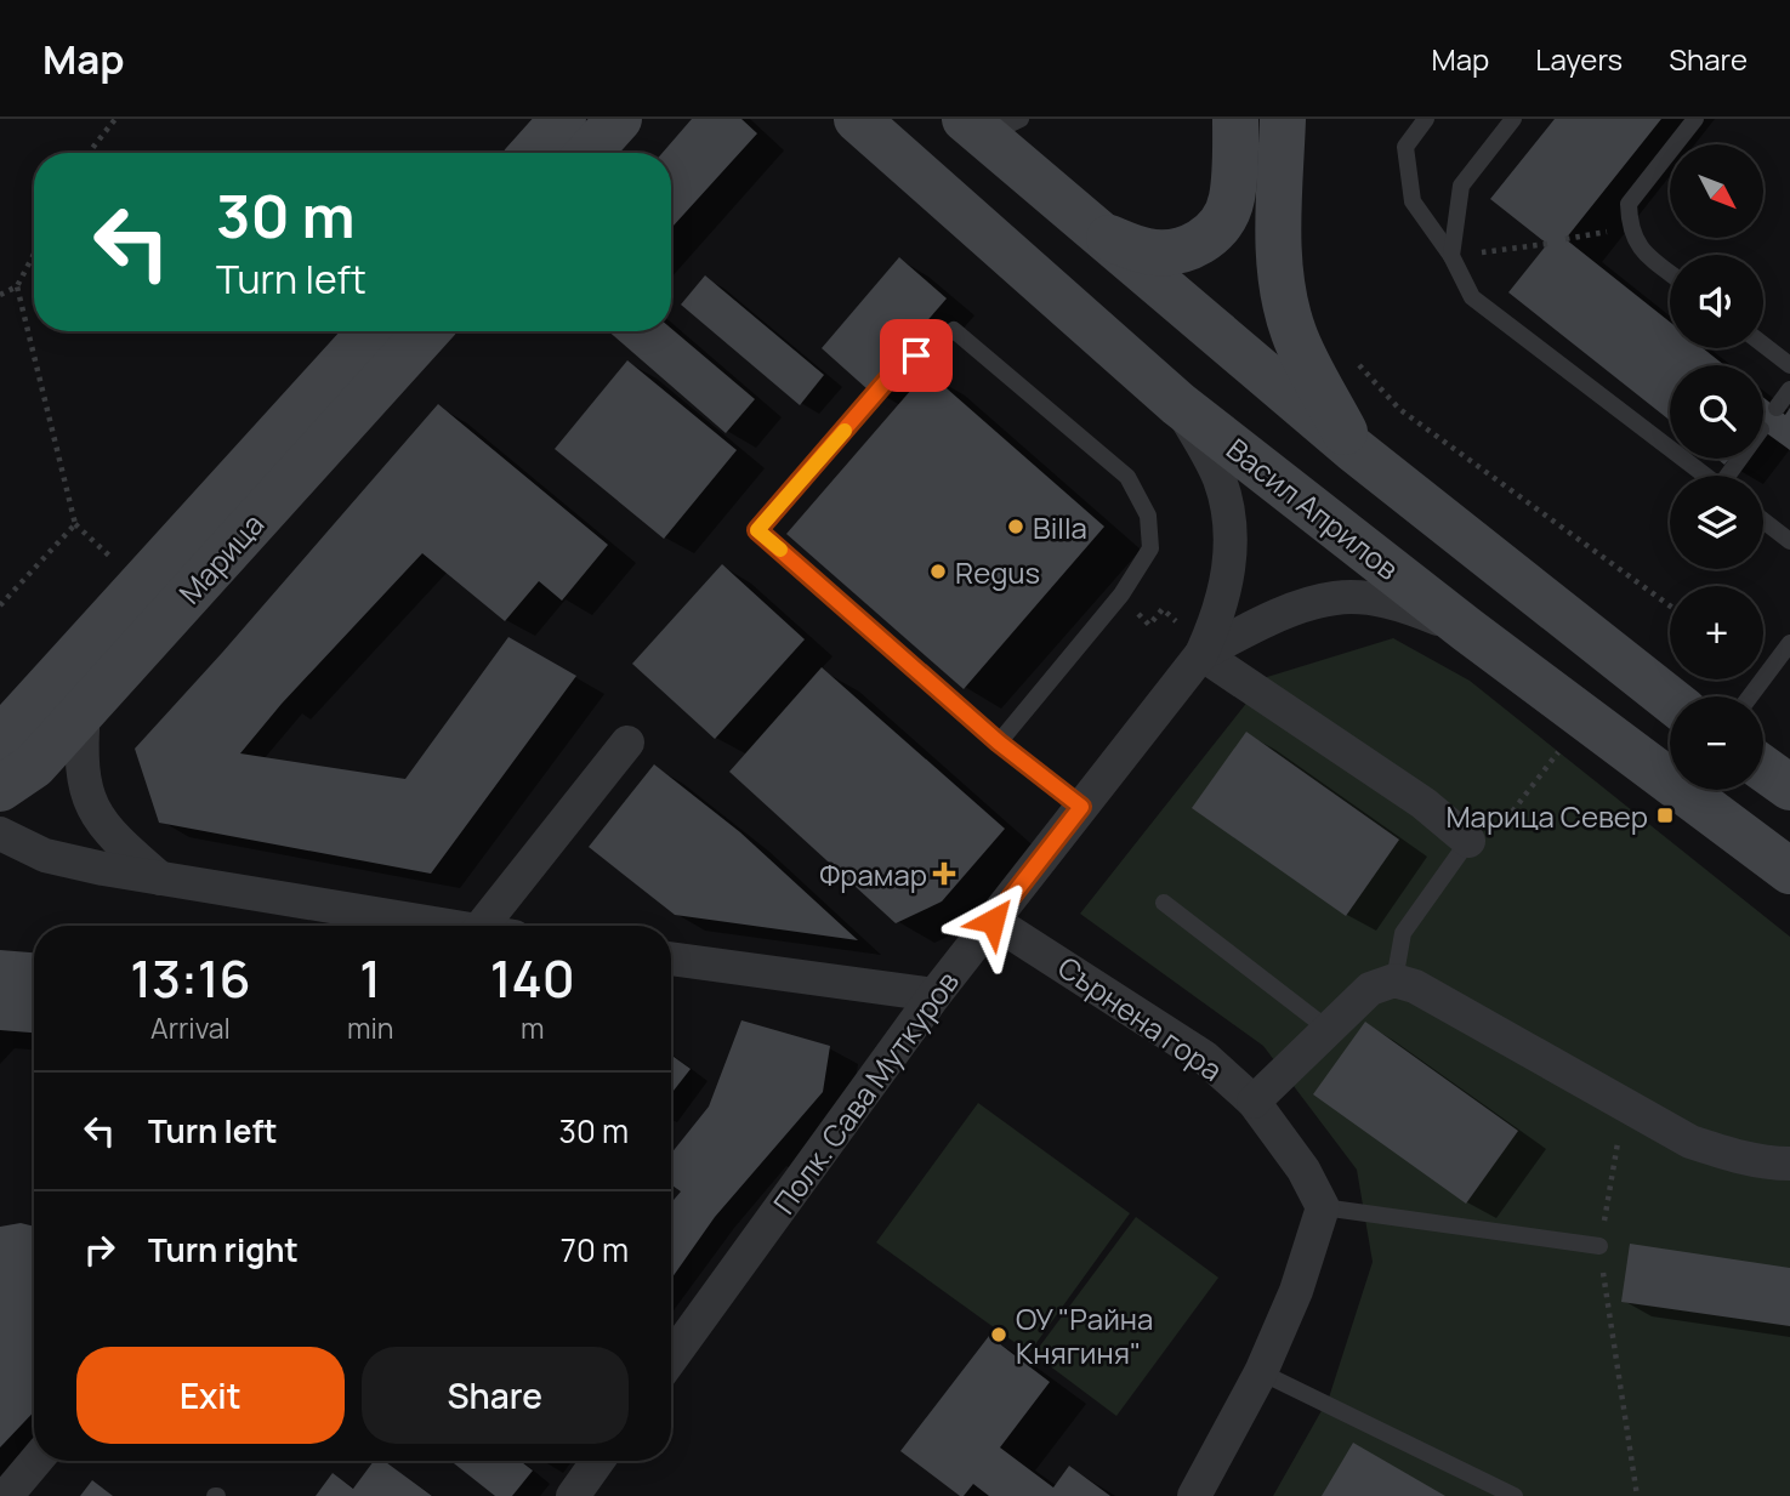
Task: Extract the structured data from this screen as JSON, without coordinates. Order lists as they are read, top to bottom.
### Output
{
  "streets": {
    "main road": ["Васил Априлов", "Марица"],
    "street": ["Сърнена гора", "Полк. Сава Муткуров"]
  },
  "crossings": [
    ["Сърнена гора", "Полк. Сава Муткуров"]
  ],
  "places": {
    "other": ["Billa", "Regus", "ОУ \"Райна Княгиня\""],
    "transit": ["Марица Север"],
    "health": ["Фрамар"]
  },
  "north": "bottom right",
  "page": {
    "header": "Map",
    "nav": ["Map", "Layers", "Share"],
    "map_buttons": ["+", "−"],
    "turn": ["30 m", "Turn left"],
    "eta": [
      "13:16",
      "Arrival",
      "1",
      "min",
      "140",
      "m"
    ],
    "list": [
      {
        "name": "Turn left",
        "value": "30 m"
      },
      {
        "name": "Turn right",
        "value": "70 m"
      }
    ],
    "buttons": ["Exit", "Share"]
  }
}
